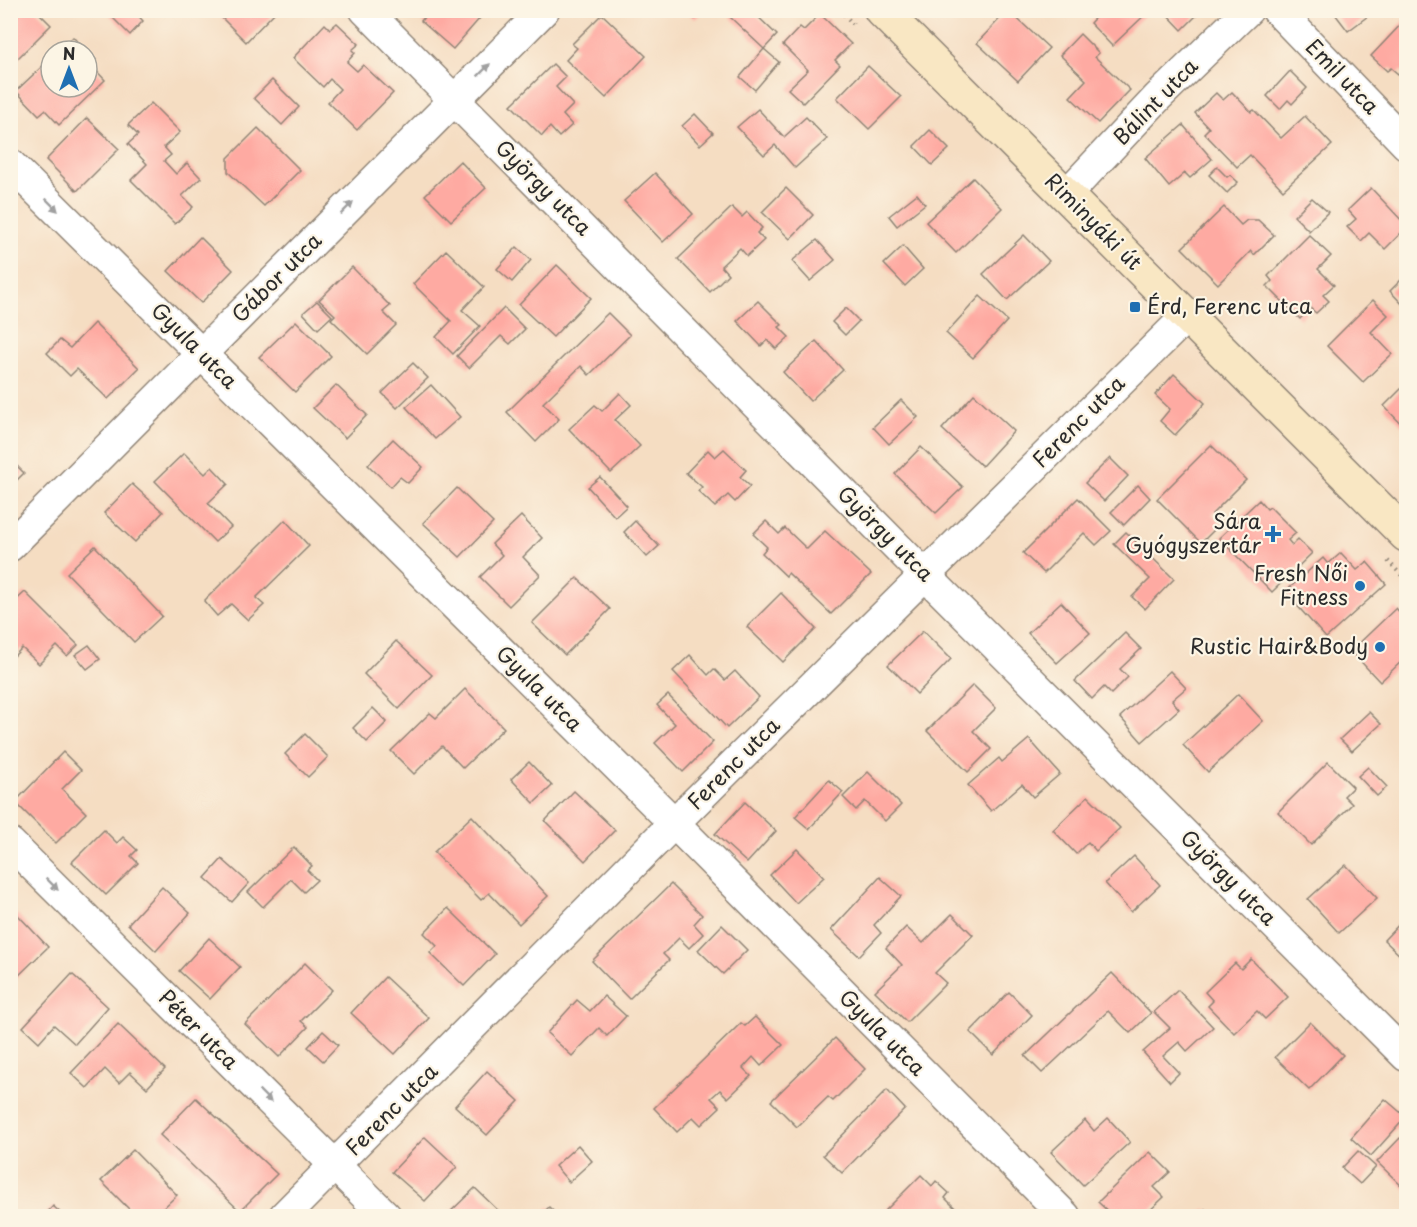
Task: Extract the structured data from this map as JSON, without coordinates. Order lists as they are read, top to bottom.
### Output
{
  "streets": {
    "main road": ["Riminyáki út"],
    "street": [
      "Emil utca",
      "Bálint utca",
      "György utca",
      "Gábor utca",
      "Gyula utca",
      "Ferenc utca",
      "Péter utca"
    ]
  },
  "crossings": [
    ["Bálint utca", "Riminyáki út"],
    ["György utca", "Gábor utca"],
    ["György utca", "Ferenc utca"],
    ["Riminyáki út", "Ferenc utca"],
    ["Gábor utca", "Gyula utca"],
    ["Gyula utca", "Ferenc utca"],
    ["Ferenc utca", "Péter utca"]
  ],
  "one_way": ["Gábor utca", "Péter utca"],
  "places": {
    "transit": ["Érd, Ferenc utca"],
    "health": ["Sára Gyógyszertár"],
    "other": ["Fresh Női Fitness", "Rustic Hair&Body"]
  },
  "north": "top"
}
